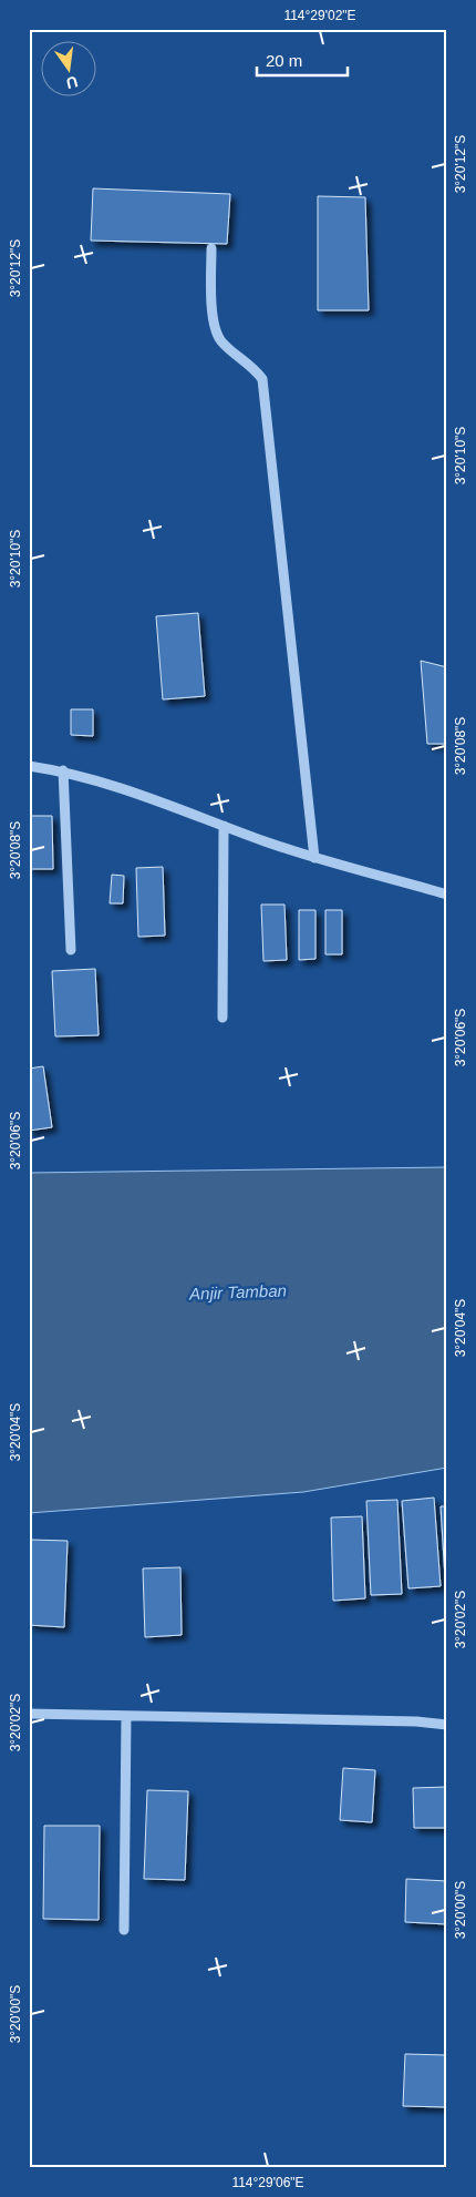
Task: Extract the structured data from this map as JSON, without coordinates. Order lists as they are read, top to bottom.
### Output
{
  "water": ["Anjir Tamban"],
  "scale_bar": "20 m",
  "north": "bottom",
  "coordinates": [
    "114°29'02\"E",
    "3°20'12\"S",
    "3°20'10\"S",
    "3°20'08\"S",
    "3°20'06\"S",
    "3°20'04\"S",
    "3°20'02\"S",
    "3°20'00\"S",
    "114°29'06\"E"
  ]
}
